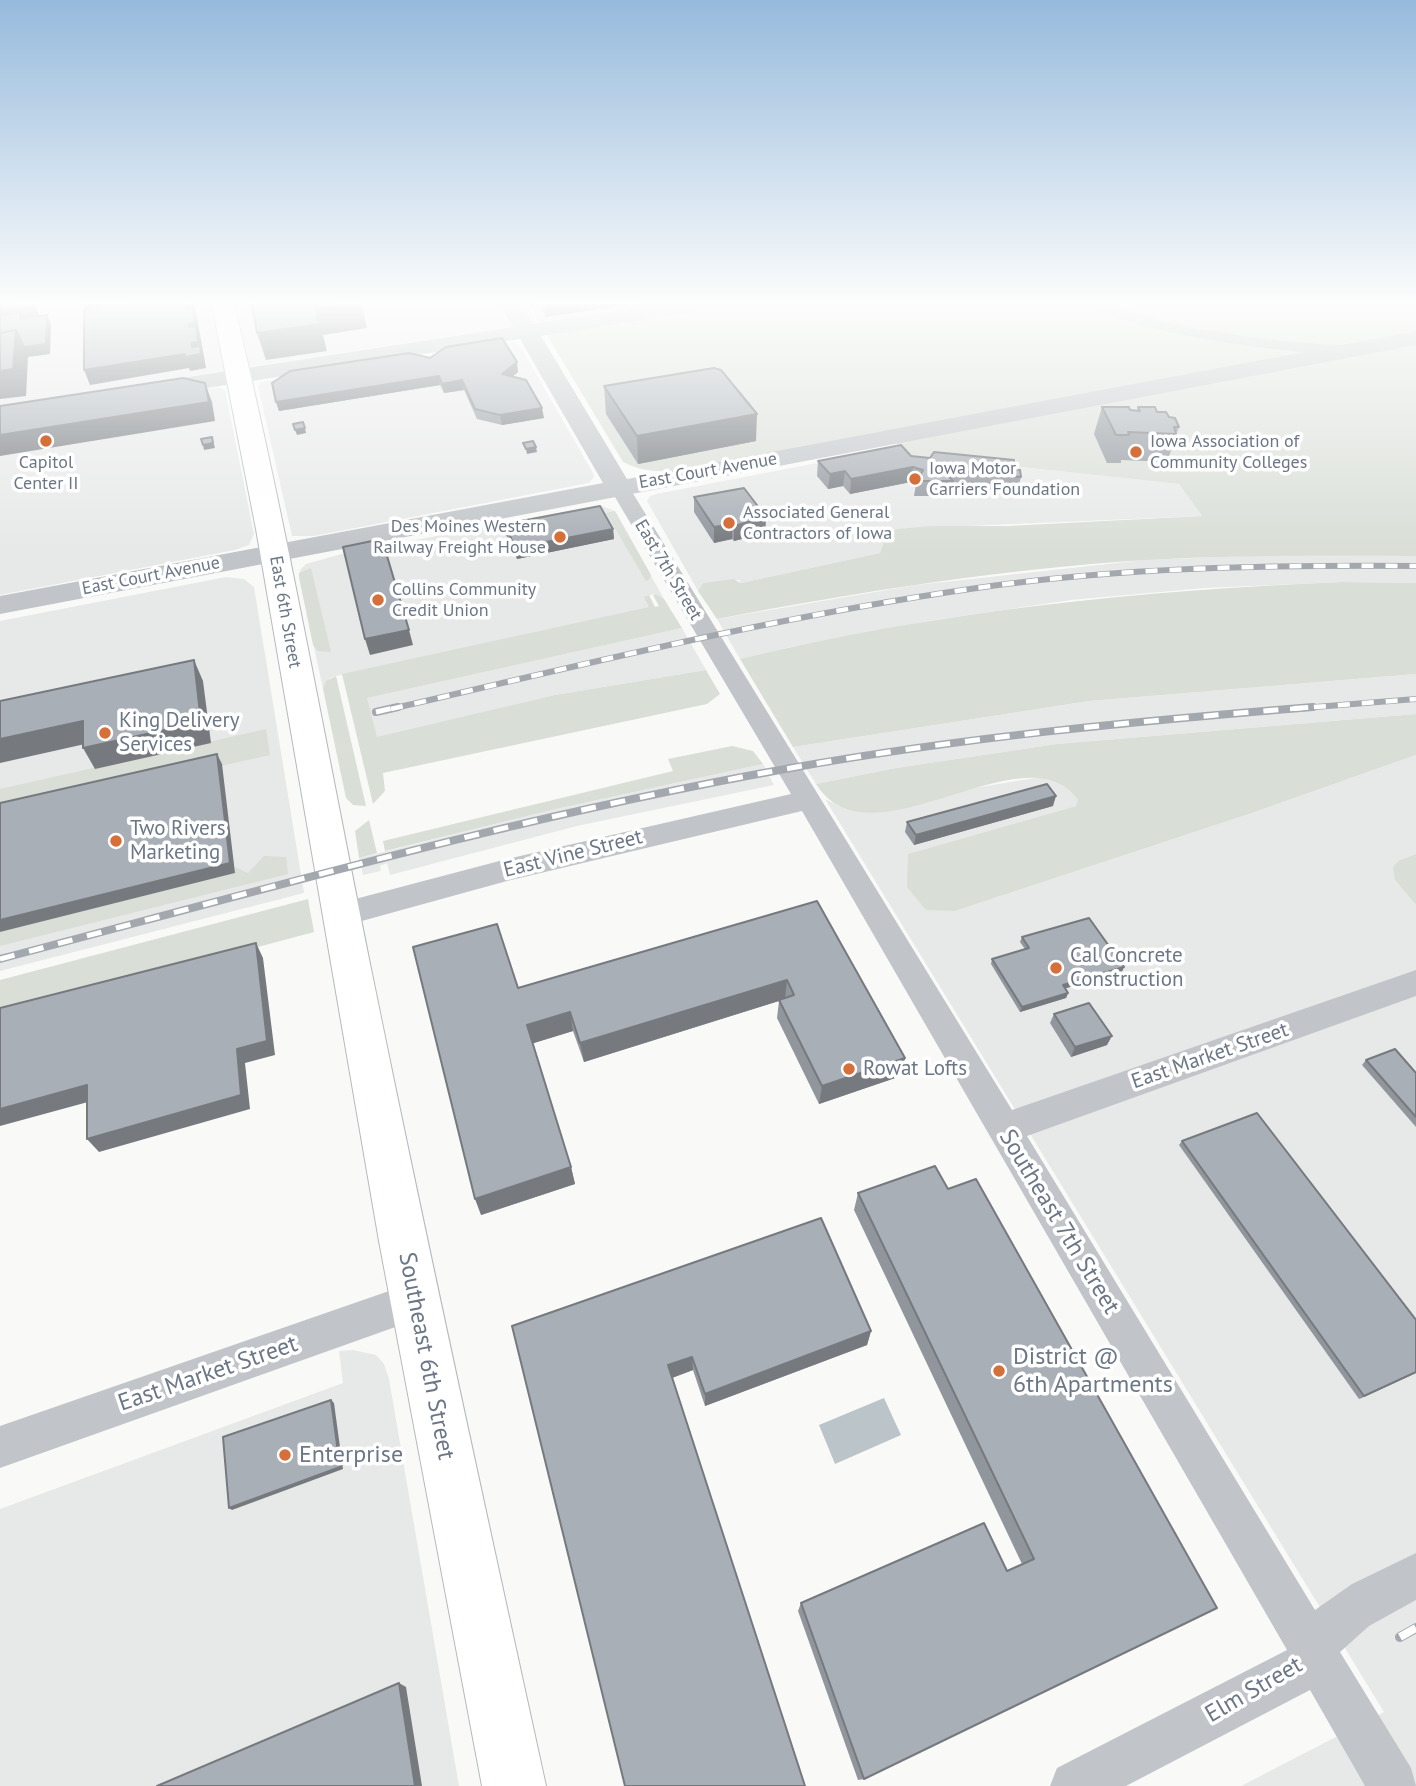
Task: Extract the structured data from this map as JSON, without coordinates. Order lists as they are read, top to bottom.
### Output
{
  "streets": {
    "main road": ["East 6th Street", "Southeast 6th Street"],
    "street": [
      "East Court Avenue",
      "East 7th Street",
      "East Vine Street",
      "East Market Street",
      "Southeast 7th Street",
      "Elm Street"
    ]
  },
  "crossings": [
    ["East Court Avenue", "East 7th Street"],
    ["East Court Avenue", "East 6th Street"],
    ["East 7th Street", "East Vine Street"],
    ["East 7th Street", "Southeast 7th Street"],
    ["East 6th Street", "East Vine Street"],
    ["East 6th Street", "Southeast 6th Street"],
    ["East Vine Street", "Southeast 6th Street"],
    ["East Market Street", "Southeast 7th Street"],
    ["East Market Street", "Southeast 6th Street"],
    ["Southeast 7th Street", "Elm Street"]
  ],
  "places": [
    "Capitol Center II",
    "Iowa Association of Community Colleges",
    "Iowa Motor Carriers Foundation",
    "Associated General Contractors of Iowa",
    "Des Moines Western Railway Freight House",
    "Collins Community Credit Union",
    "King Delivery Services",
    "Two Rivers Marketing",
    "Cal Concrete Construction",
    "Rowat Lofts",
    "District @ 6th Apartments",
    "Enterprise"
  ]
}
